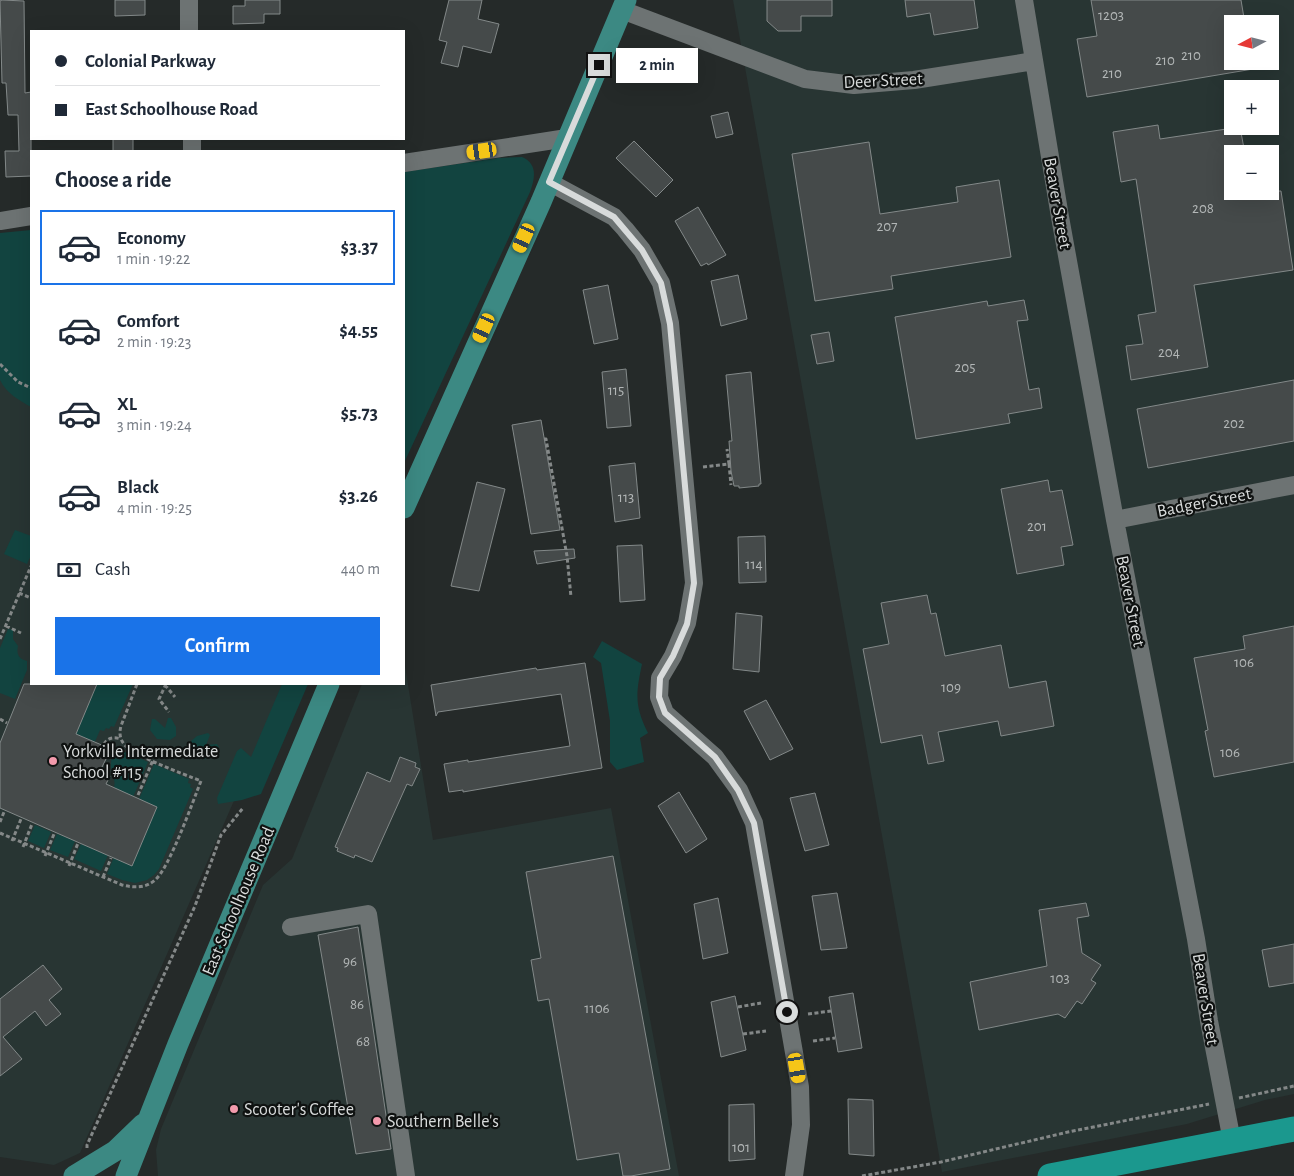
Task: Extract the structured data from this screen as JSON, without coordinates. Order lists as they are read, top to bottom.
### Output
{
  "streets": {
    "main road": ["East Schoolhouse Road"],
    "street": ["Deer Street", "Beaver Street", "Badger Street"]
  },
  "crossings": [
    ["Deer Street", "Beaver Street"],
    ["Beaver Street", "Badger Street"]
  ],
  "places": ["Yorkville Intermediate School #115", "Scooter's Coffee", "Southern Belle's"],
  "house_numbers": [
    "1203",
    "210",
    "210",
    "210",
    "208",
    "207",
    "204",
    "205",
    "115",
    "202",
    "113",
    "201",
    "114",
    "106",
    "109",
    "106",
    "96",
    "103",
    "86",
    "1106",
    "68",
    "101"
  ],
  "north": "left",
  "page": {
    "map_buttons": ["+", "−"],
    "banner": ["Colonial Parkway", "East Schoolhouse Road"],
    "bubble": "2 min",
    "heading": "Choose a ride",
    "list": [
      {
        "name": "Economy",
        "note": "1 min · 19:22",
        "value": "$3.37"
      },
      {
        "name": "Comfort",
        "note": "2 min · 19:23",
        "value": "$4.55"
      },
      {
        "name": "XL",
        "note": "3 min · 19:24",
        "value": "$5.73"
      },
      {
        "name": "Black",
        "note": "4 min · 19:25",
        "value": "$3.26"
      }
    ],
    "pay": ["Cash", "440 m"],
    "buttons": "Confirm"
  }
}
